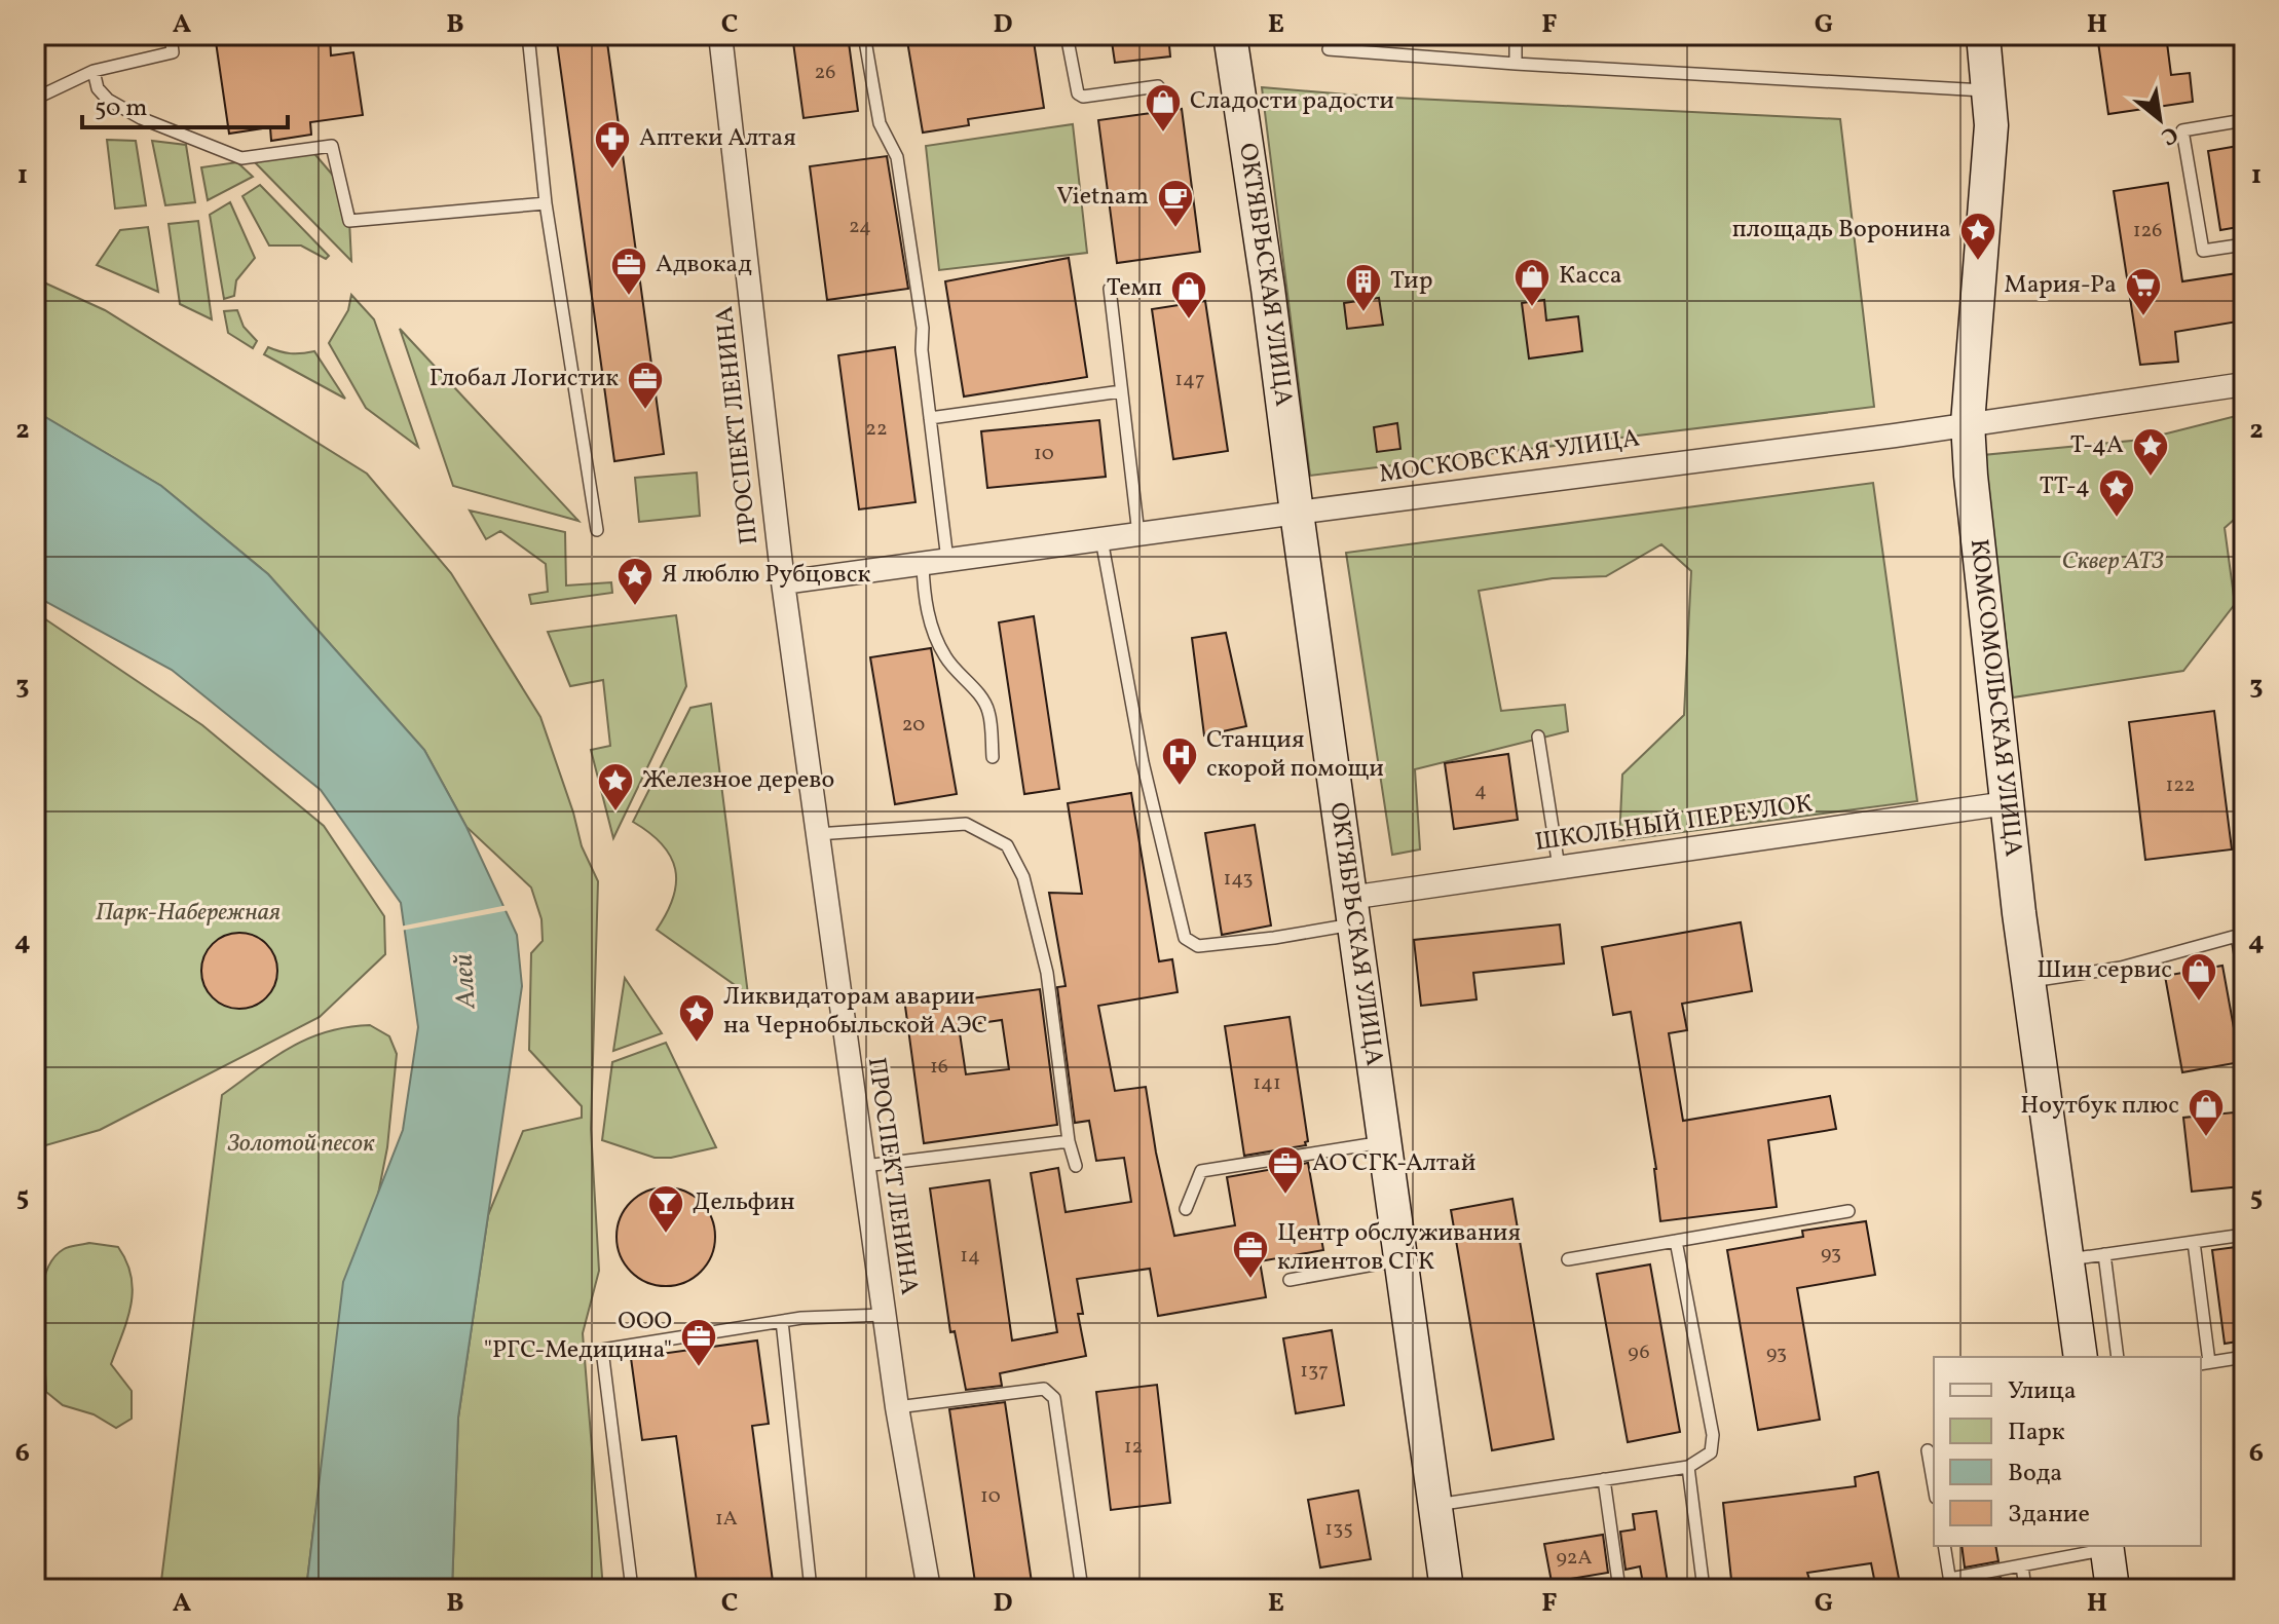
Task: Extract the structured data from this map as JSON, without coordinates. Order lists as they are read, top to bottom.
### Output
{
  "streets": {
    "main road": ["ОКТЯБРЬСКАЯ УЛИЦА", "КОМСОМОЛЬСКАЯ УЛИЦА"],
    "street": ["ПРОСПЕКТ ЛЕНИНА", "МОСКОВСКАЯ УЛИЦА", "ШКОЛЬНЫЙ ПЕРЕУЛОК"]
  },
  "crossings": [
    ["ОКТЯБРЬСКАЯ УЛИЦА", "МОСКОВСКАЯ УЛИЦА"],
    ["ОКТЯБРЬСКАЯ УЛИЦА", "ШКОЛЬНЫЙ ПЕРЕУЛОК"],
    ["ПРОСПЕКТ ЛЕНИНА", "МОСКОВСКАЯ УЛИЦА"],
    ["МОСКОВСКАЯ УЛИЦА", "КОМСОМОЛЬСКАЯ УЛИЦА"],
    ["КОМСОМОЛЬСКАЯ УЛИЦА", "ШКОЛЬНЫЙ ПЕРЕУЛОК"]
  ],
  "water": ["Алей"],
  "parks": ["Сквер АТЗ", "Парк-Набережная", "Золотой песок"],
  "places": {
    "shop": [
      "Сладости радости",
      "Касса",
      "Темп",
      "Шин сервис",
      "Ноутбук плюс"
    ],
    "pharmacy": ["Аптеки Алтая"],
    "cafe": ["Vietnam"],
    "place": [
      "площадь Воронина",
      "Т-4А",
      "ТТ-4",
      "Я люблю Рубцовск",
      "Железное дерево",
      "Ликвидаторам аварии на Чернобыльской АЭС"
    ],
    "office": [
      "Адвокад",
      "Глобал Логистик",
      "АО СГК-Алтай",
      "Центр обслуживания клиентов СГК",
      "ООО \"РГС-Медицина\""
    ],
    "building": ["Тир"],
    "supermarket": ["Мария-Ра"],
    "hospital": ["Станция скорой помощи"],
    "bar": ["Дельфин"]
  },
  "house_numbers": [
    "26",
    "24",
    "126",
    "147",
    "22",
    "10",
    "20",
    "122",
    "4",
    "143",
    "16",
    "141",
    "93",
    "14",
    "96",
    "93",
    "137",
    "12",
    "10",
    "1А",
    "135",
    "92А"
  ],
  "legend": [
    "Улица",
    "Парк",
    "Вода",
    "Здание"
  ],
  "scale_bar": "50 m",
  "north": "bottom right",
  "grid": {
    "columns": [
      "A",
      "B",
      "C",
      "D",
      "E",
      "F",
      "G",
      "H"
    ],
    "rows": [
      "1",
      "2",
      "3",
      "4",
      "5",
      "6"
    ]
  }
}
